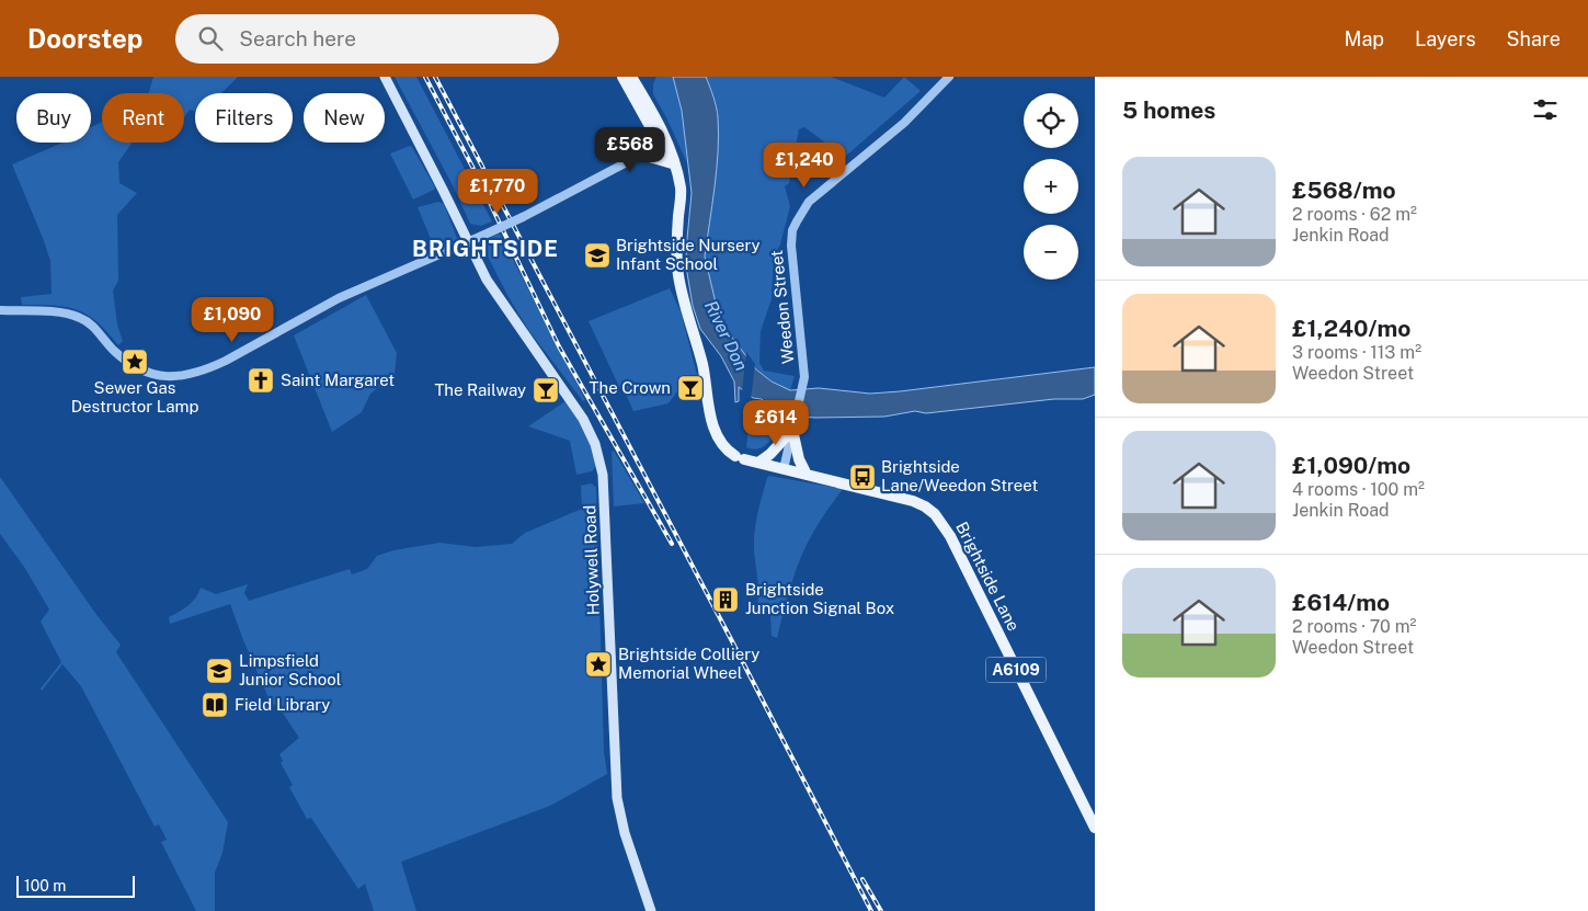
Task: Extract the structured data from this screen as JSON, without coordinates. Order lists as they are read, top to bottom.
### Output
{
  "streets": {
    "main road": ["Holywell Road", "Brightside Lane", "A6109"],
    "street": ["Weedon Street"]
  },
  "crossings": [
    ["Weedon Street", "Brightside Lane"],
    ["Weedon Street", "A6109"],
    ["Brightside Lane", "A6109"]
  ],
  "districts": ["BRIGHTSIDE"],
  "water": ["River Don"],
  "places": {
    "school or university": ["Brightside Nursery Infant School", "Limpsfield Junior School"],
    "place": ["Sewer Gas Destructor Lamp", "Brightside Colliery Memorial Wheel"],
    "church": ["Saint Margaret"],
    "bar": ["The Crown", "The Railway"],
    "bus stop": ["Brightside Lane/Weedon Street"],
    "building": ["Brightside Junction Signal Box"],
    "library": ["Field Library"]
  },
  "scale_bar": "100 m",
  "page": {
    "header": "Doorstep",
    "search": "Search here",
    "nav": ["Map", "Layers", "Share"],
    "heading": "5 homes",
    "map_buttons": ["+", "−"],
    "chip": [
      "Buy",
      "Rent",
      "Filters",
      "New"
    ],
    "price": [
      "£568",
      "£1,240",
      "£1,770",
      "£1,090",
      "£614"
    ],
    "list": [
      {
        "name": "£568/mo",
        "note": "2 rooms · 62 m² · Jenkin Road"
      },
      {
        "name": "£1,240/mo",
        "note": "3 rooms · 113 m² · Weedon Street"
      },
      {
        "name": "£1,090/mo",
        "note": "4 rooms · 100 m² · Jenkin Road"
      },
      {
        "name": "£614/mo",
        "note": "2 rooms · 70 m² · Weedon Street"
      }
    ],
    "scale": "100 m"
  }
}
